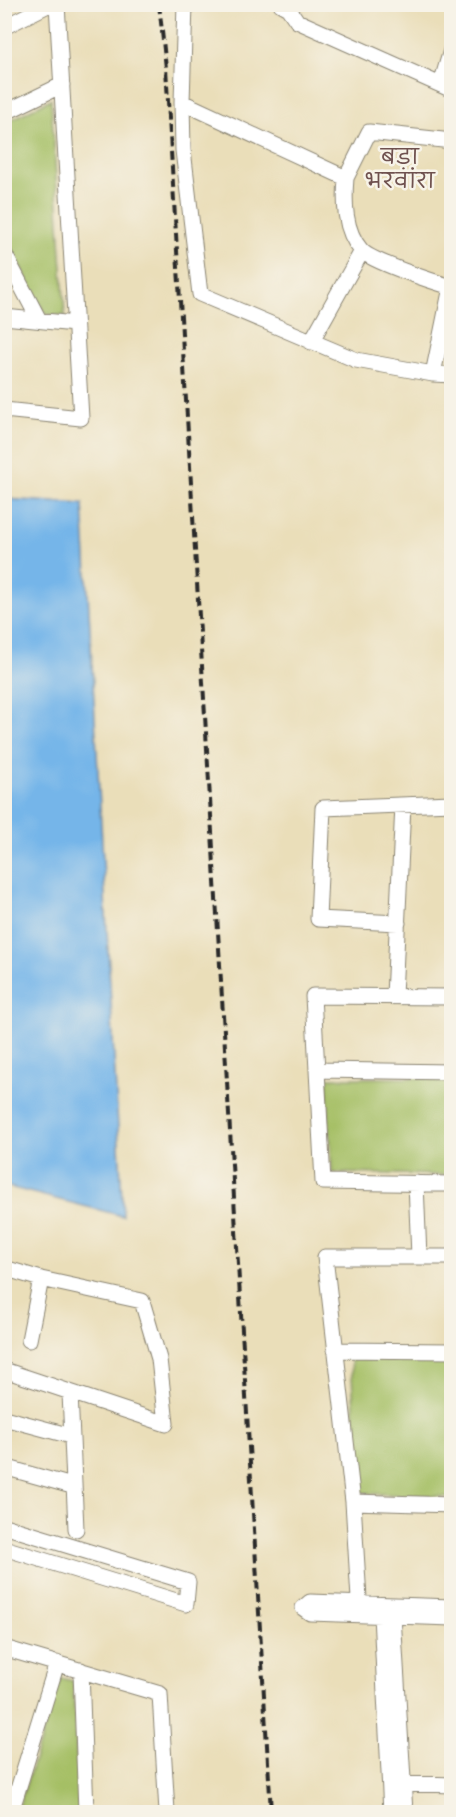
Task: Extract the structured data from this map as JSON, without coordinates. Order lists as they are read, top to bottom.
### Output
{
  "districts": ["बड़ा भरवांरा"]
}
